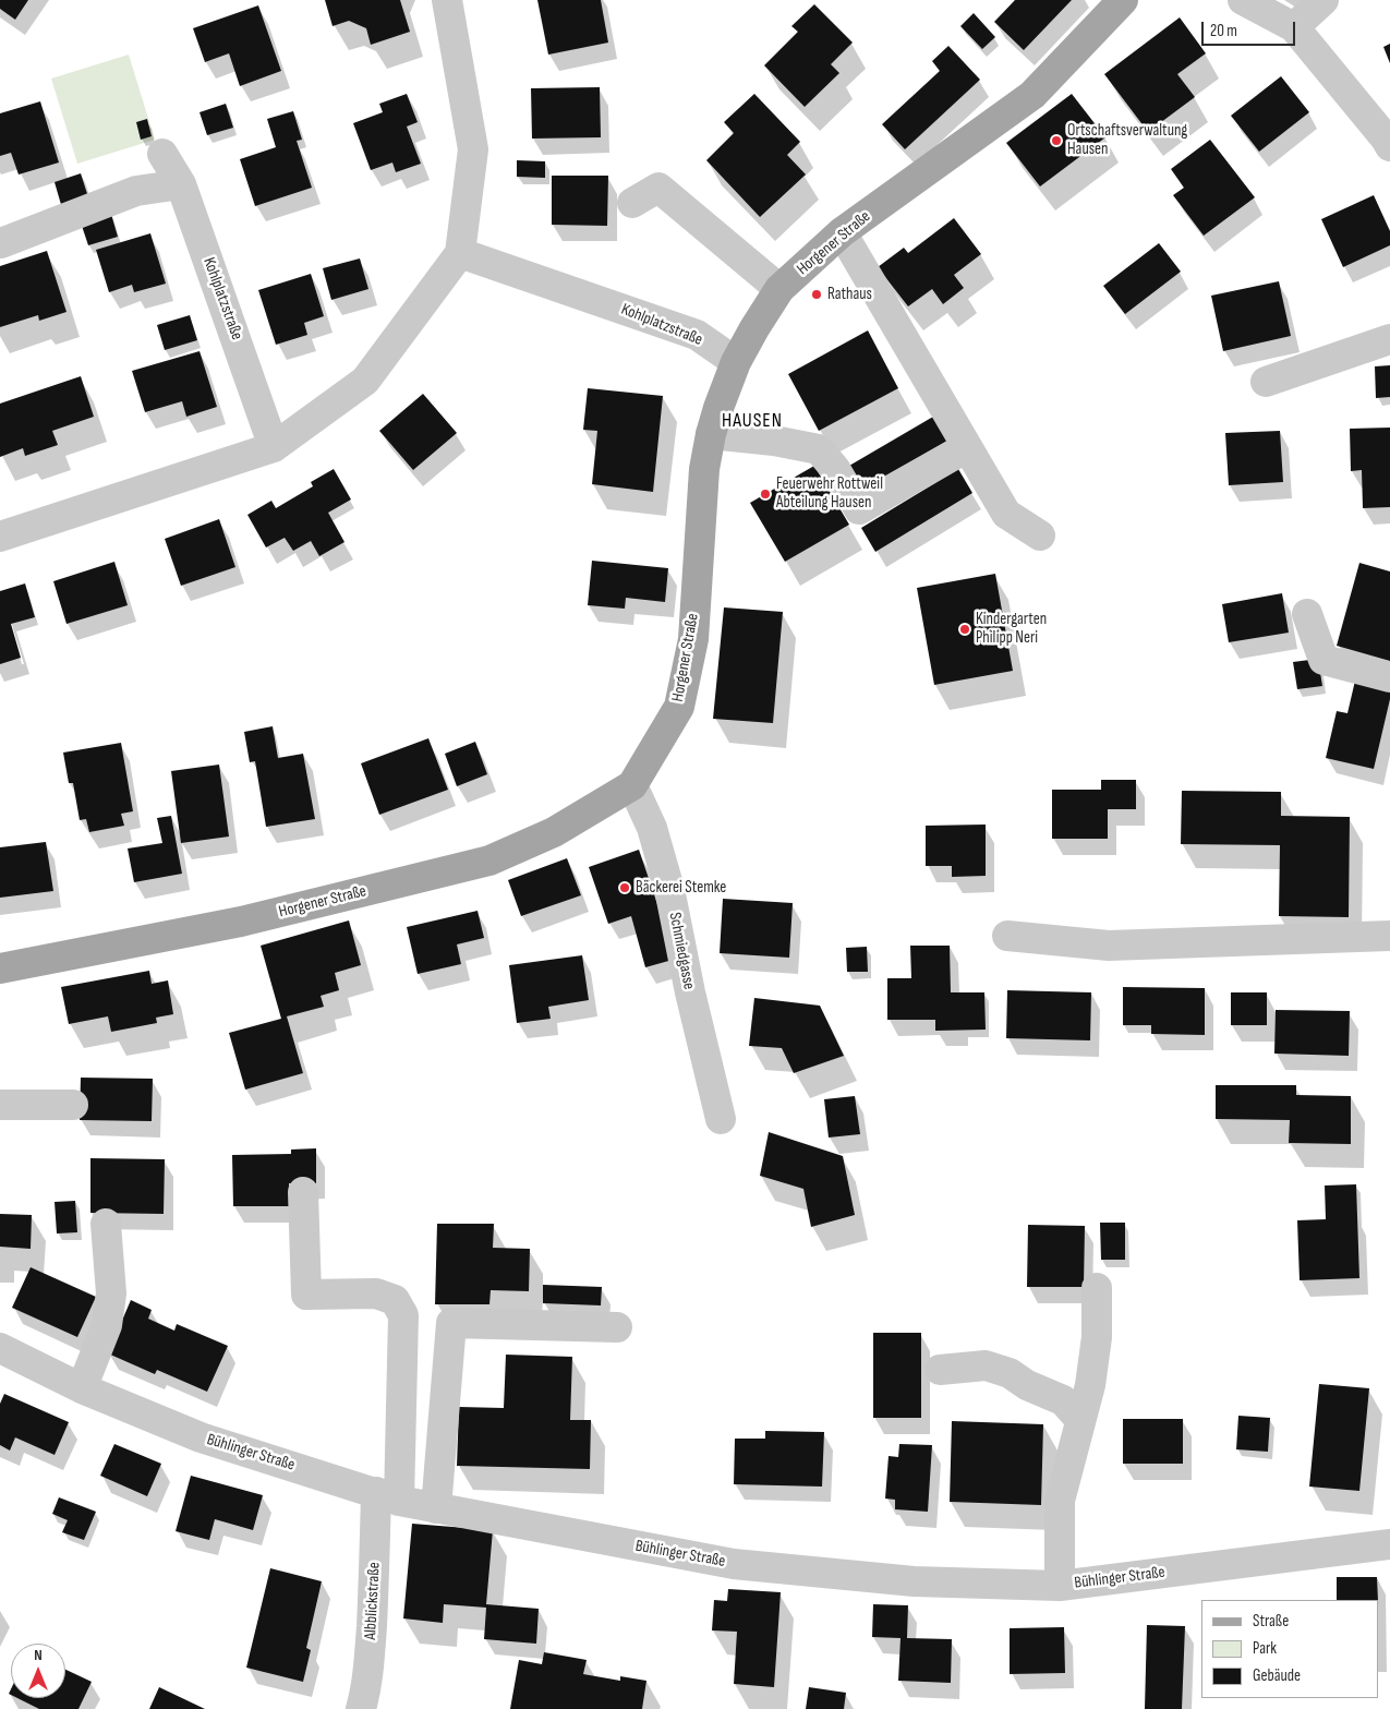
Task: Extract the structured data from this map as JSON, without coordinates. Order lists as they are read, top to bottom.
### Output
{
  "streets": {
    "main road": ["Horgener Straße"],
    "street": [
      "Kohlplatzstraße",
      "Schmiedgasse",
      "Bühlinger Straße",
      "Albblickstraße"
    ]
  },
  "crossings": [
    ["Horgener Straße", "Kohlplatzstraße"],
    ["Horgener Straße", "Schmiedgasse"],
    ["Bühlinger Straße", "Albblickstraße"]
  ],
  "districts": ["HAUSEN"],
  "places": [
    "Ortschaftsverwaltung Hausen",
    "Rathaus",
    "Feuerwehr Rottweil Abteilung Hausen",
    "Kindergarten Philipp Neri",
    "Bäckerei Stemke"
  ],
  "legend": ["Straße", "Park", "Gebäude"],
  "scale_bar": "20 m",
  "north": "top"
}
